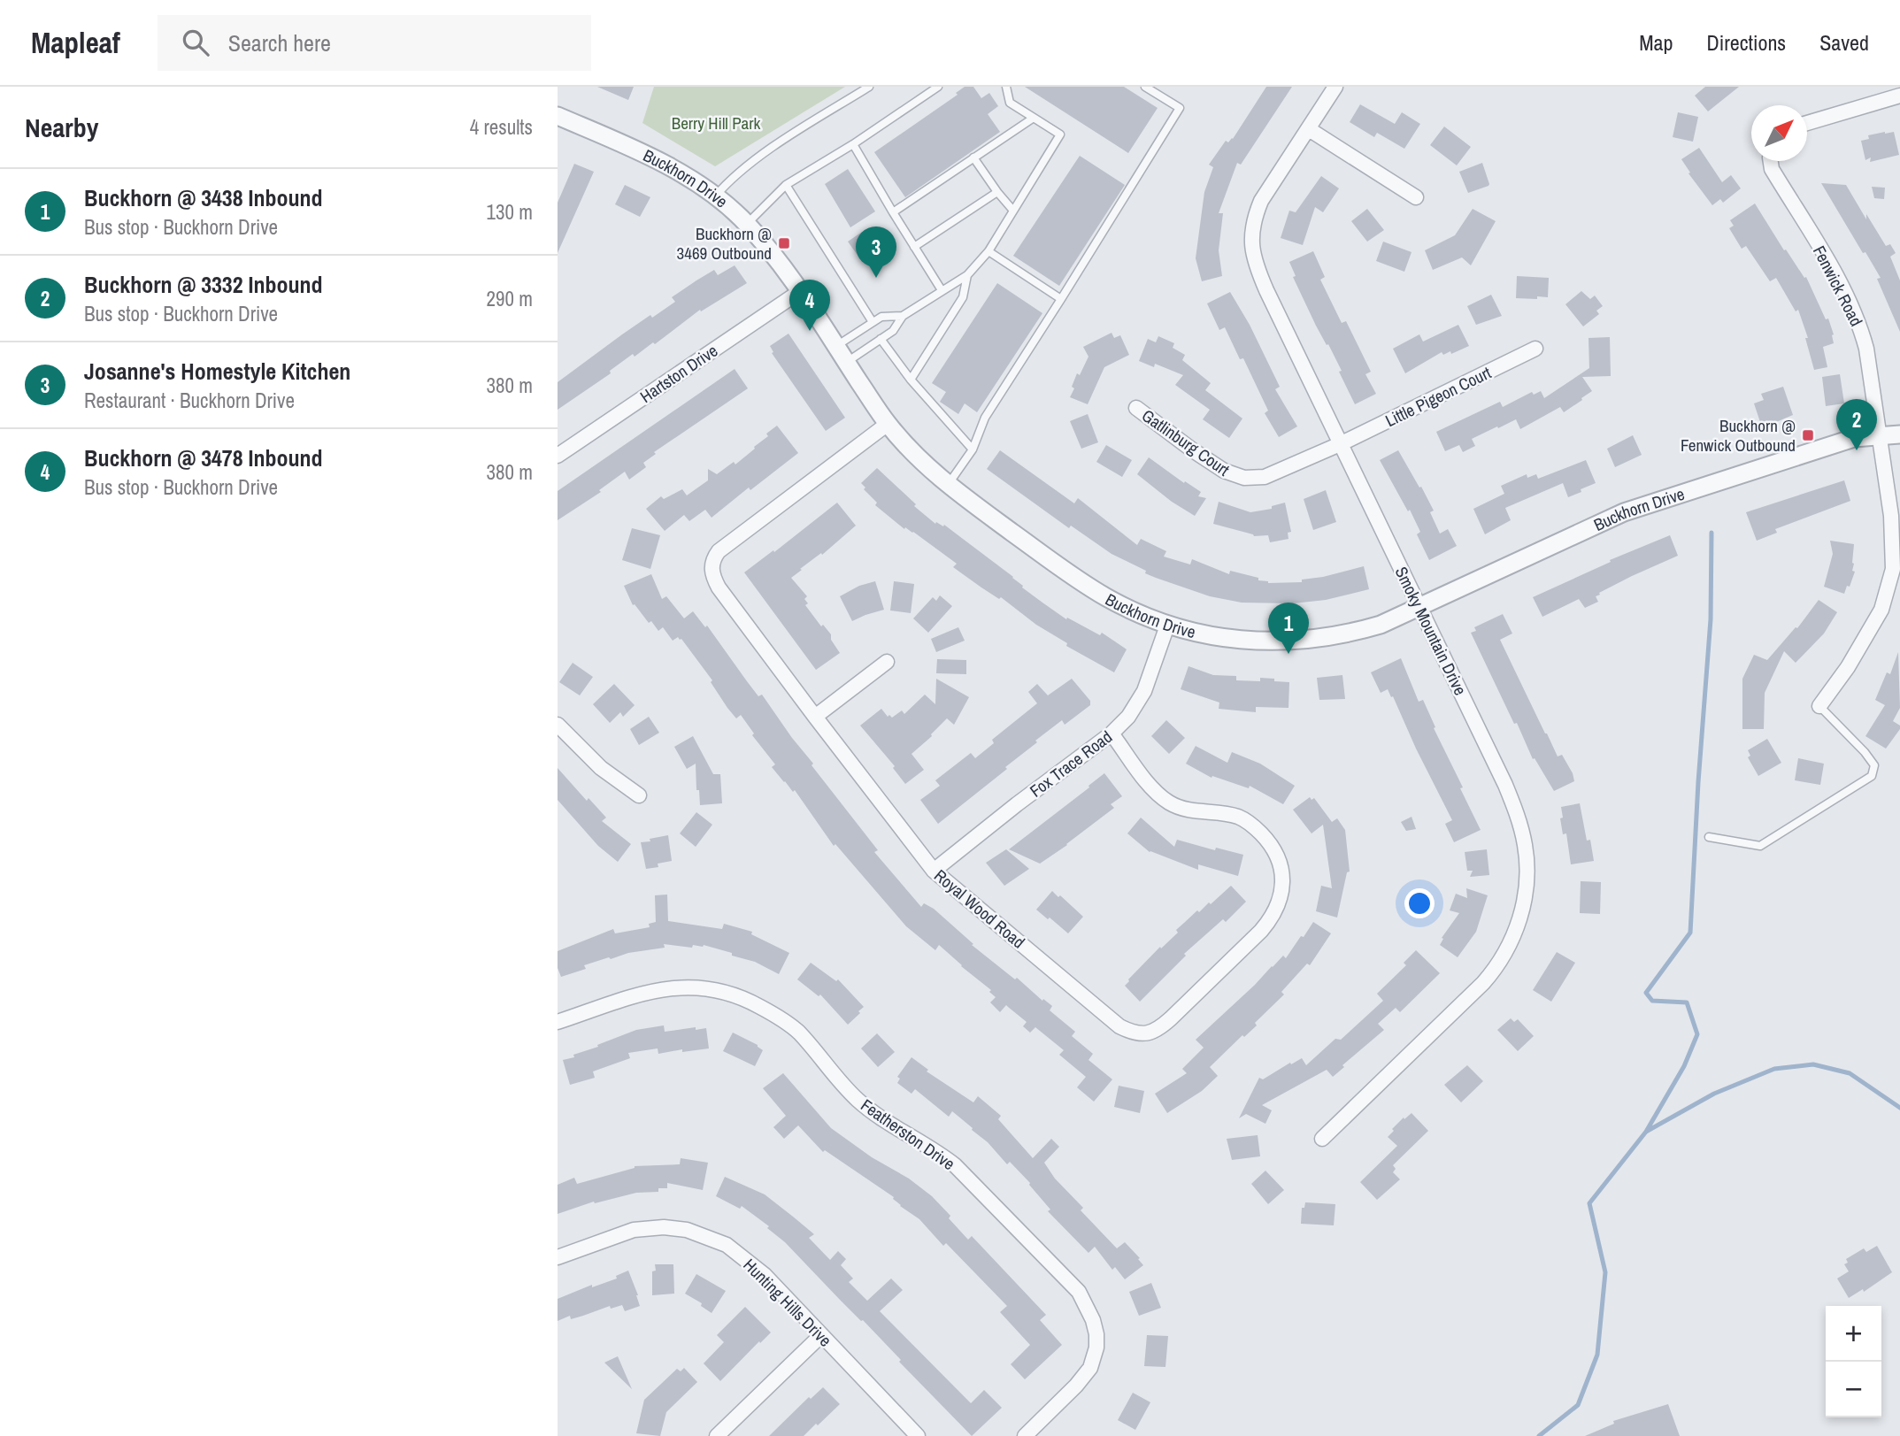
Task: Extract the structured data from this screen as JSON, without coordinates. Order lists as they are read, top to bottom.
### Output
{
  "streets": {
    "street": [
      "Buckhorn Drive",
      "Fenwick Road",
      "Hartston Drive",
      "Little Pigeon Court",
      "Gatlinburg Court",
      "Smoky Mountain Drive",
      "Fox Trace Road",
      "Royal Wood Road",
      "Featherston Drive",
      "Hunting Hills Drive"
    ]
  },
  "crossings": [
    ["Buckhorn Drive", "Fenwick Road"],
    ["Buckhorn Drive", "Hartston Drive"],
    ["Buckhorn Drive", "Smoky Mountain Drive"],
    ["Buckhorn Drive", "Fox Trace Road"],
    ["Buckhorn Drive", "Royal Wood Road"],
    ["Little Pigeon Court", "Gatlinburg Court"],
    ["Little Pigeon Court", "Smoky Mountain Drive"],
    ["Gatlinburg Court", "Smoky Mountain Drive"],
    ["Fox Trace Road", "Royal Wood Road"]
  ],
  "parks": ["Berry Hill Park"],
  "places": {
    "transit": ["Buckhorn @ 3469 Outbound", "Buckhorn @ Fenwick Outbound"]
  },
  "north": "top right",
  "page": {
    "header": "Mapleaf",
    "search": "Search here",
    "nav": ["Map", "Directions", "Saved"],
    "heading": ["Nearby", "4 results"],
    "list": [
      {
        "mark": "1",
        "name": "Buckhorn @ 3438 Inbound",
        "note": "Bus stop · Buckhorn Drive",
        "value": "130 m"
      },
      {
        "mark": "2",
        "name": "Buckhorn @ 3332 Inbound",
        "note": "Bus stop · Buckhorn Drive",
        "value": "290 m"
      },
      {
        "mark": "3",
        "name": "Josanne's Homestyle Kitchen",
        "note": "Restaurant · Buckhorn Drive",
        "value": "380 m"
      },
      {
        "mark": "4",
        "name": "Buckhorn @ 3478 Inbound",
        "note": "Bus stop · Buckhorn Drive",
        "value": "380 m"
      }
    ],
    "pins": [
      "3",
      "4",
      "2",
      "1"
    ],
    "map_buttons": ["+", "−"]
  }
}
